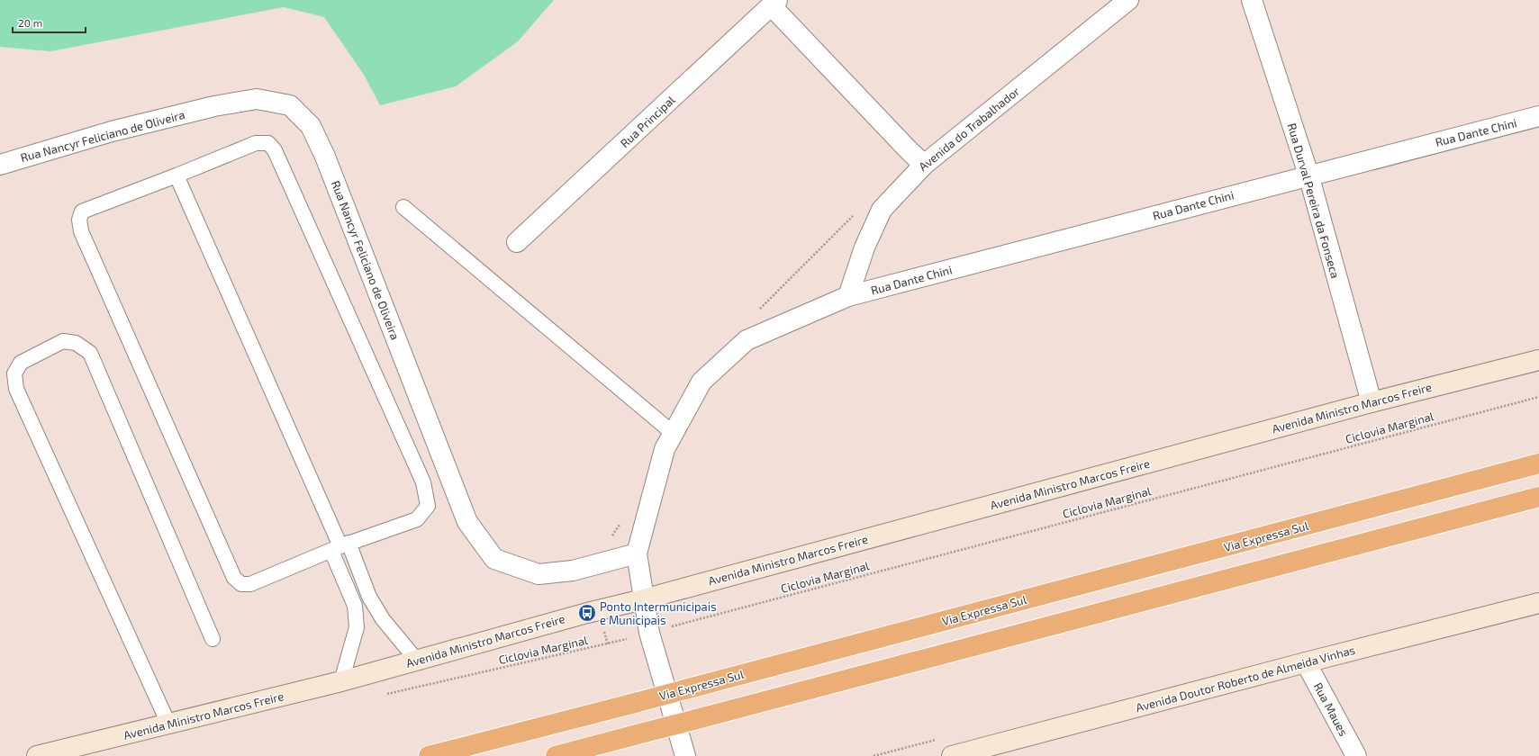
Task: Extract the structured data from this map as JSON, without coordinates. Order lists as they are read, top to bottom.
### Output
{
  "streets": {
    "highway": ["Via Expressa Sul"],
    "main road": ["Avenida Ministro Marcos Freire", "Avenida Doutor Roberto de Almeida Vinhas"],
    "street": [
      "Rua Principal",
      "Avenida do Trabalhador",
      "Rua Dante Chini",
      "Rua Nancyr Feliciano de Oliveira",
      "Rua Durval Pereira da Fonseca",
      "Rua Maues"
    ],
    "path": ["Ciclovia Marginal"]
  },
  "crossings": [
    ["Avenida do Trabalhador", "Rua Dante Chini"],
    ["Rua Dante Chini", "Rua Durval Pereira da Fonseca"],
    ["Rua Durval Pereira da Fonseca", "Avenida Ministro Marcos Freire"],
    ["Avenida Doutor Roberto de Almeida Vinhas", "Rua Maues"]
  ],
  "places": {
    "bus stop": ["Ponto Intermunicipais e Municipais"]
  },
  "scale_bar": "20 m"
}
